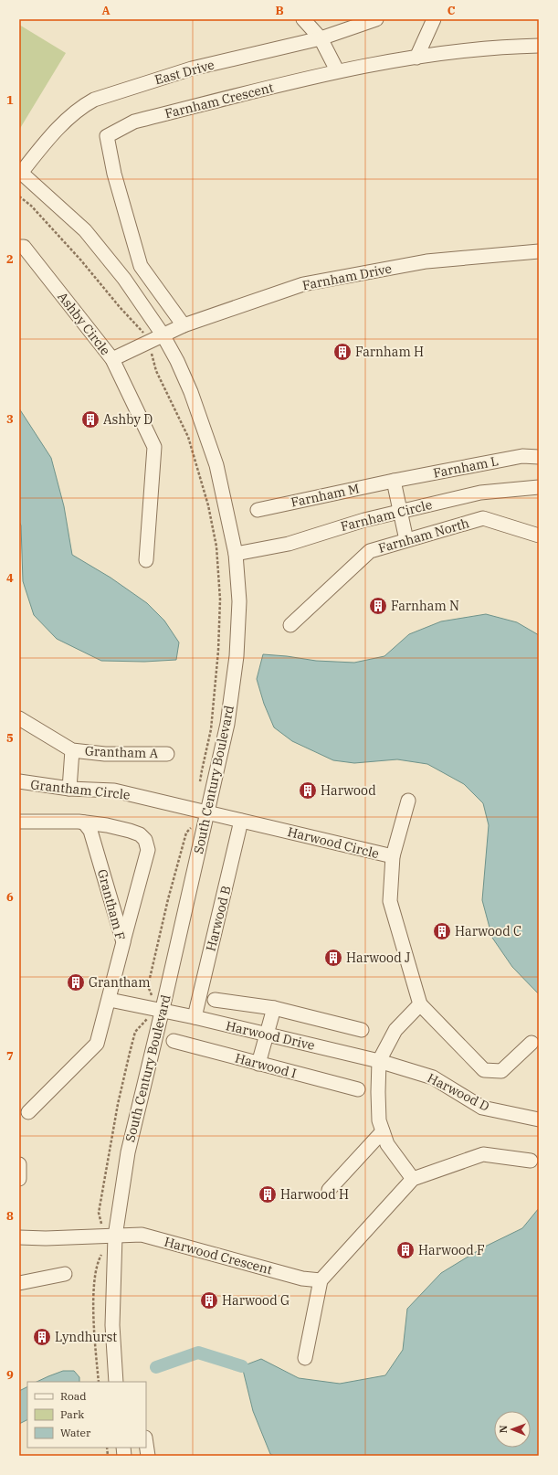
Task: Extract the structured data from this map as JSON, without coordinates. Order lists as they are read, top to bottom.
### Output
{
  "streets": {
    "street": [
      "East Drive",
      "Farnham Crescent",
      "Farnham Drive",
      "Ashby Circle",
      "Farnham L",
      "Farnham M",
      "Farnham Circle",
      "Farnham North",
      "Grantham A",
      "South Century Boulevard",
      "Grantham Circle",
      "Harwood Circle",
      "Grantham F",
      "Harwood B",
      "Harwood Drive",
      "Harwood I",
      "Harwood D",
      "Harwood Crescent"
    ]
  },
  "crossings": [
    ["East Drive", "South Century Boulevard"],
    ["Farnham Crescent", "Farnham Drive"],
    ["Farnham Drive", "Ashby Circle"],
    ["Farnham Drive", "South Century Boulevard"],
    ["Ashby Circle", "South Century Boulevard"],
    ["Farnham L", "Farnham M"],
    ["Farnham Circle", "South Century Boulevard"],
    ["South Century Boulevard", "Grantham Circle"],
    ["South Century Boulevard", "Harwood Circle"],
    ["South Century Boulevard", "Harwood Drive"],
    ["South Century Boulevard", "Harwood Crescent"],
    ["Grantham Circle", "Harwood Circle"],
    ["Harwood Circle", "Harwood B"],
    ["Grantham F", "Harwood Drive"],
    ["Harwood B", "Harwood Drive"],
    ["Harwood Drive", "Harwood D"]
  ],
  "places": {
    "building": [
      "Farnham H",
      "Ashby D",
      "Farnham N",
      "Harwood",
      "Harwood C",
      "Harwood J",
      "Grantham",
      "Harwood H",
      "Harwood F",
      "Harwood G",
      "Lyndhurst"
    ]
  },
  "legend": ["Road", "Park", "Water"],
  "north": "left",
  "grid": {
    "columns": ["A", "B", "C"],
    "rows": [
      "1",
      "2",
      "3",
      "4",
      "5",
      "6",
      "7",
      "8",
      "9"
    ]
  }
}
